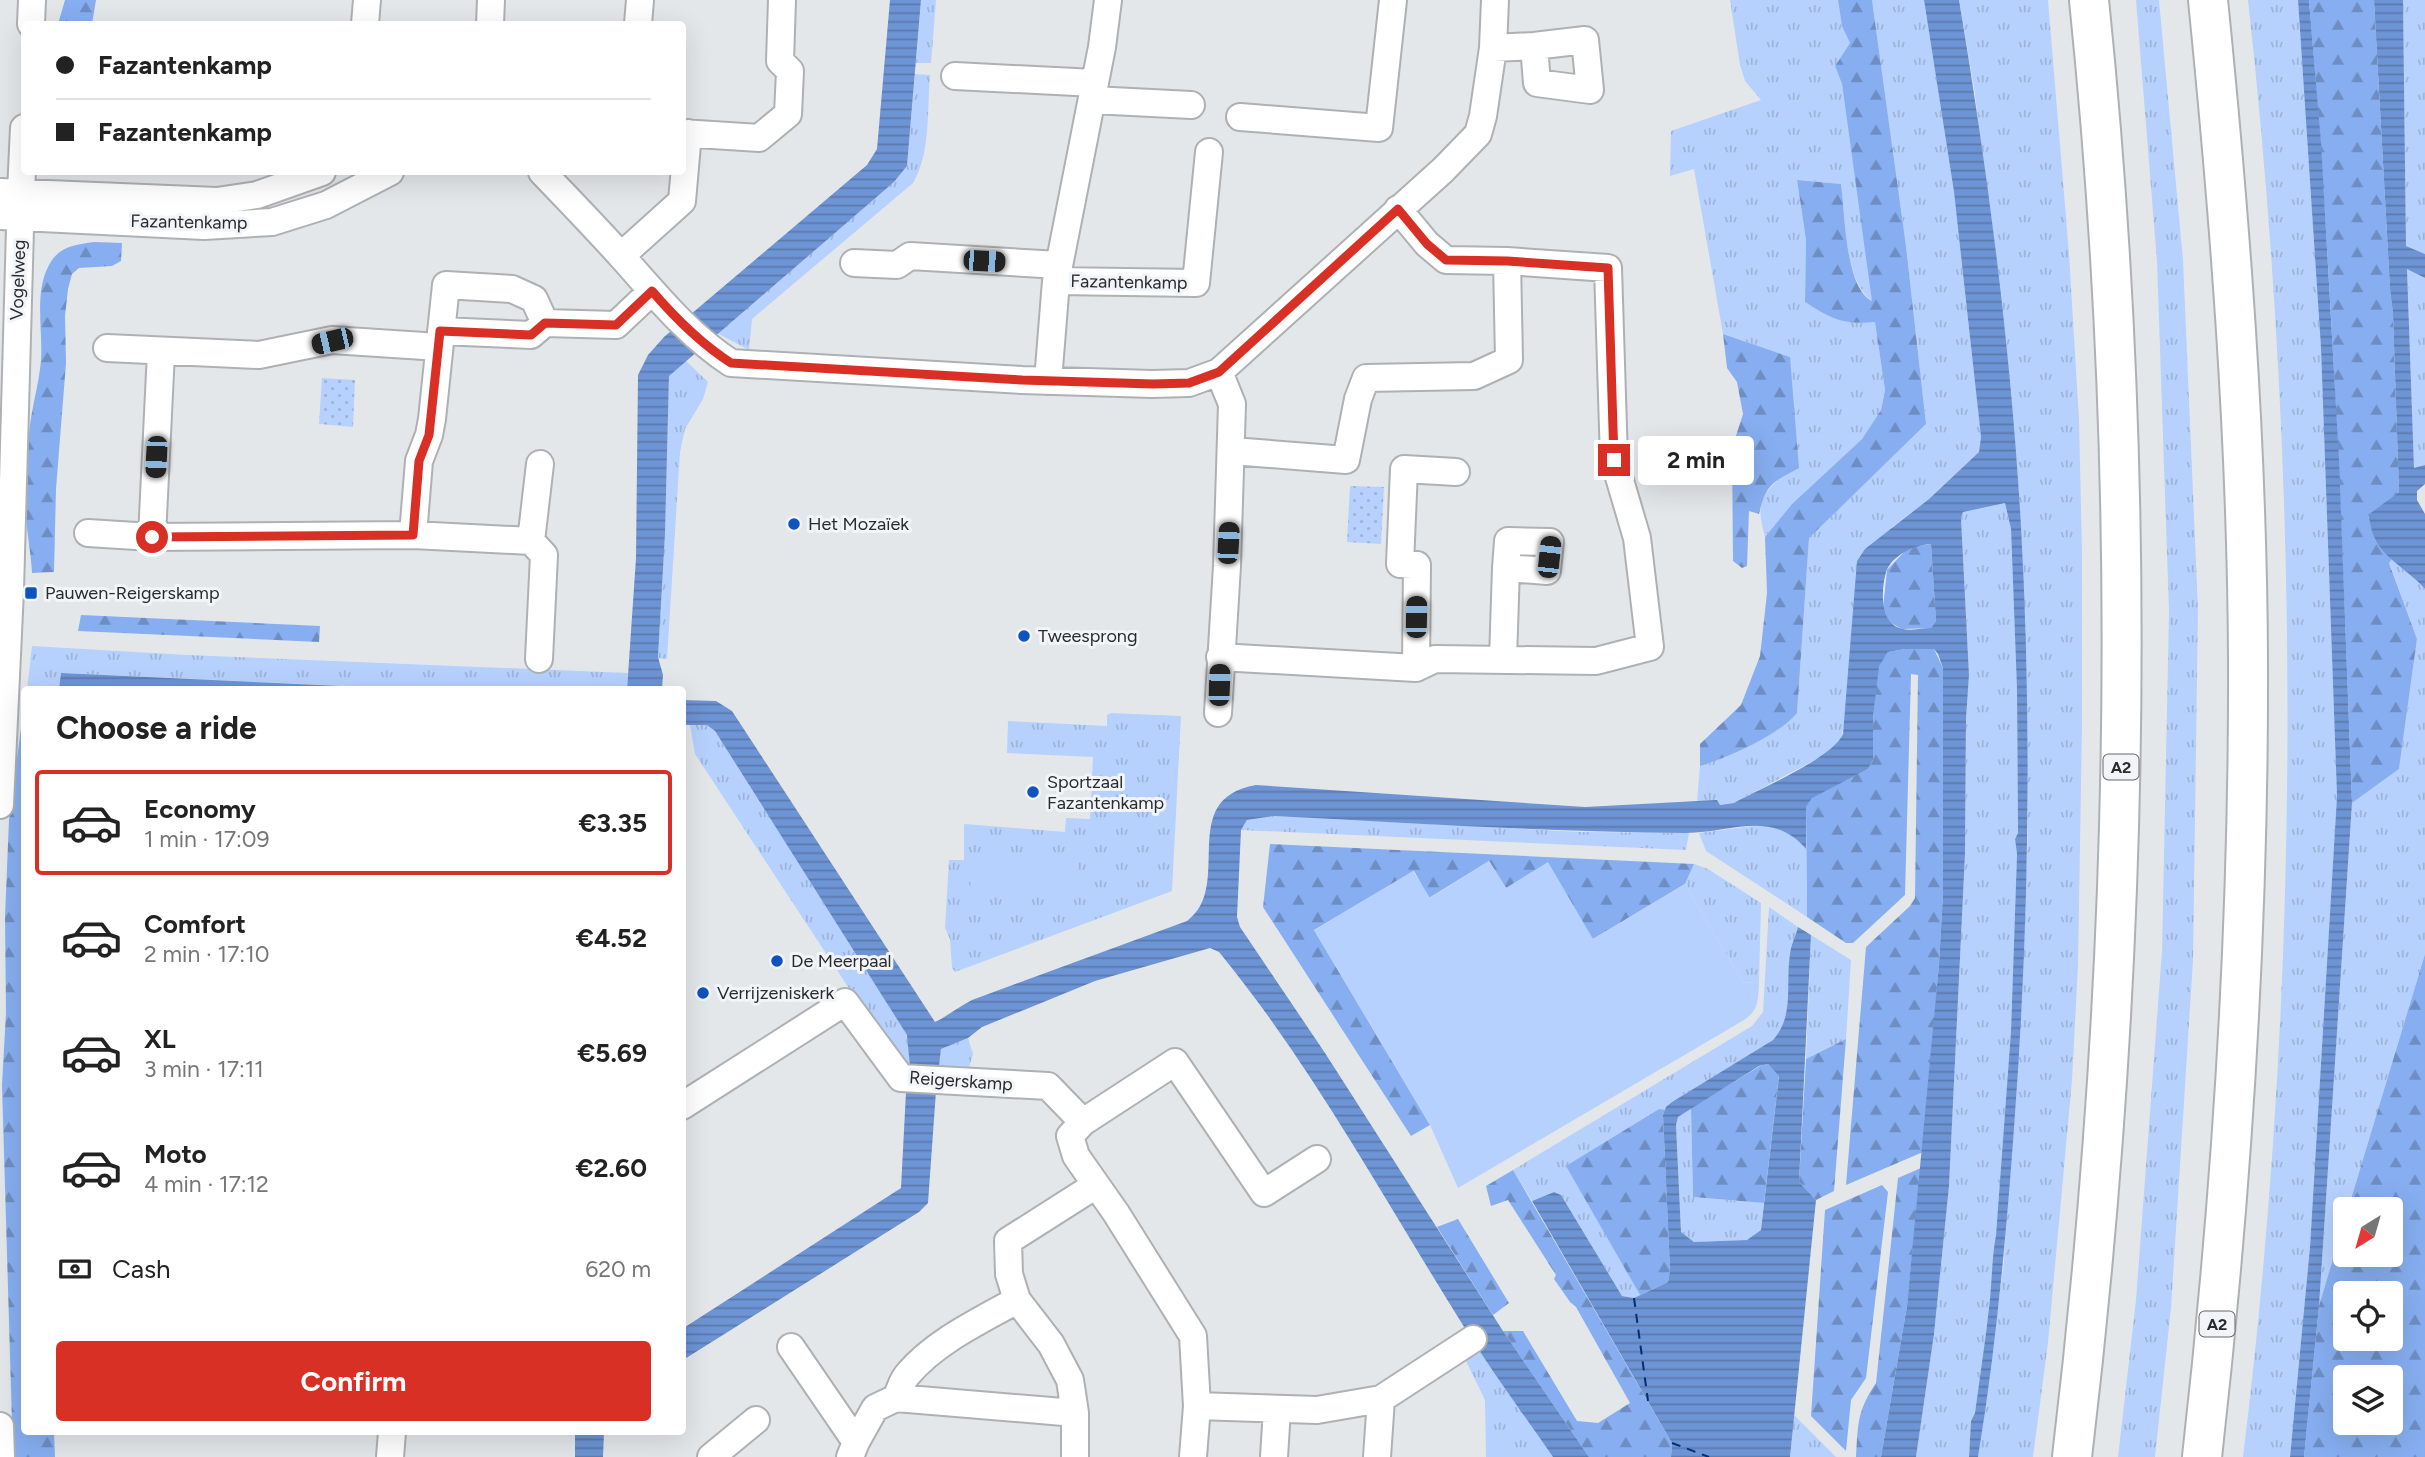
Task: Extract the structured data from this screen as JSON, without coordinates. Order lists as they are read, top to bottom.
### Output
{
  "streets": {
    "highway": ["A2"],
    "street": ["Fazantenkamp", "Vogelweg", "Reigerskamp"]
  },
  "crossings": [
    ["Fazantenkamp", "Vogelweg"]
  ],
  "places": {
    "other": [
      "Het Mozaïek",
      "Tweesprong",
      "Sportzaal Fazantenkamp",
      "De Meerpaal",
      "Verrijzeniskerk"
    ],
    "transit": ["Pauwen-Reigerskamp"]
  },
  "north": "bottom left",
  "page": {
    "banner": ["Fazantenkamp", "Fazantenkamp"],
    "bubble": "2 min",
    "heading": "Choose a ride",
    "list": [
      {
        "name": "Economy",
        "note": "1 min · 17:09",
        "value": "€3.35"
      },
      {
        "name": "Comfort",
        "note": "2 min · 17:10",
        "value": "€4.52"
      },
      {
        "name": "XL",
        "note": "3 min · 17:11",
        "value": "€5.69"
      },
      {
        "name": "Moto",
        "note": "4 min · 17:12",
        "value": "€2.60"
      }
    ],
    "pay": ["Cash", "620 m"],
    "buttons": "Confirm"
  }
}
